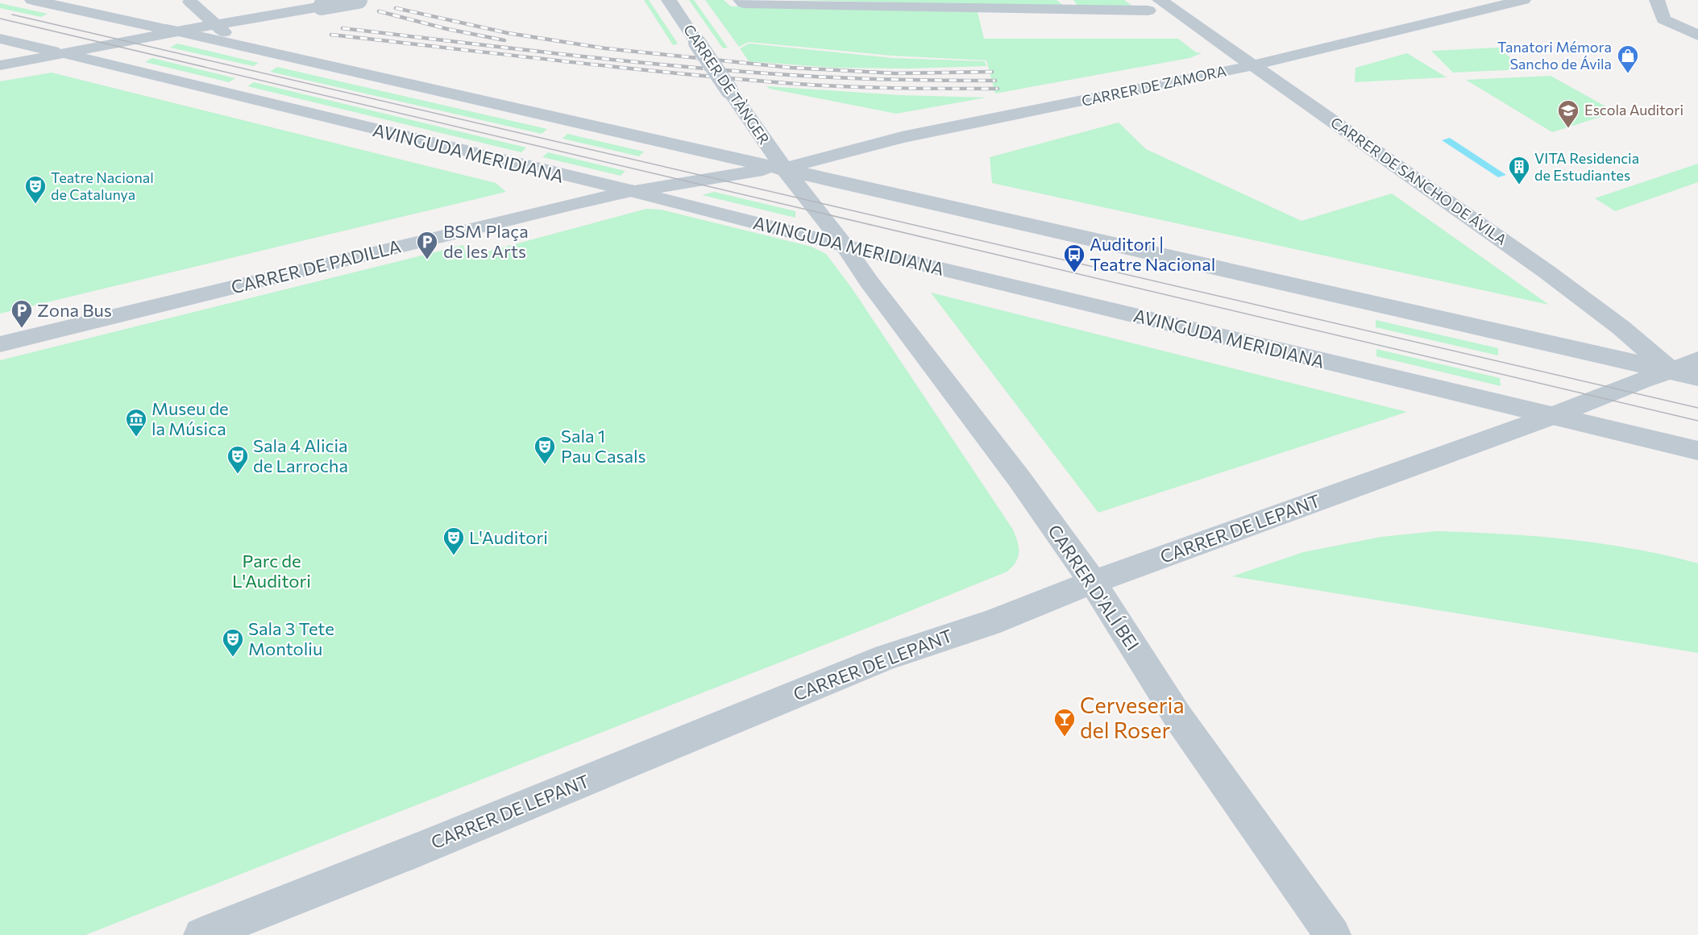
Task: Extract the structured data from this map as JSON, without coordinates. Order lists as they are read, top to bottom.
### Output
{
  "streets": {
    "street": [
      "CARRER DE TÀNGER",
      "CARRER DE ZAMORA",
      "AVINGUDA MERIDIANA",
      "CARRER DE SANCHO DE ÁVILA",
      "CARRER DE PADILLA",
      "CARRER DE LEPANT",
      "CARRER D'ALÍ BEI"
    ]
  },
  "crossings": [
    ["CARRER DE TÀNGER", "CARRER DE ZAMORA"],
    ["CARRER DE TÀNGER", "AVINGUDA MERIDIANA"],
    ["CARRER DE TÀNGER", "CARRER DE PADILLA"],
    ["CARRER DE TÀNGER", "CARRER D'ALÍ BEI"],
    ["CARRER DE ZAMORA", "CARRER DE SANCHO DE ÁVILA"],
    ["CARRER DE ZAMORA", "CARRER DE PADILLA"],
    ["AVINGUDA MERIDIANA", "CARRER DE PADILLA"],
    ["AVINGUDA MERIDIANA", "CARRER DE LEPANT"],
    ["AVINGUDA MERIDIANA", "CARRER D'ALÍ BEI"],
    ["CARRER DE SANCHO DE ÁVILA", "CARRER DE LEPANT"],
    ["CARRER DE LEPANT", "CARRER D'ALÍ BEI"]
  ],
  "parks": ["Parc de L'Auditori"],
  "places": {
    "shop": ["Tanatori Mémora Sancho de Ávila"],
    "school or university": ["Escola Auditori"],
    "building": ["VITA Residencia de Estudiantes"],
    "theatre": [
      "Teatre Nacional de Catalunya",
      "Sala 1 Pau Casals",
      "Sala 4 Alicia de Larrocha",
      "L'Auditori",
      "Sala 3 Tete Montoliu"
    ],
    "parking": ["BSM Plaça de les Arts", "Zona Bus"],
    "bus stop": ["Auditori | Teatre Nacional"],
    "museum": ["Museu de la Música"],
    "bar": ["Cerveseria del Roser"]
  }
}
